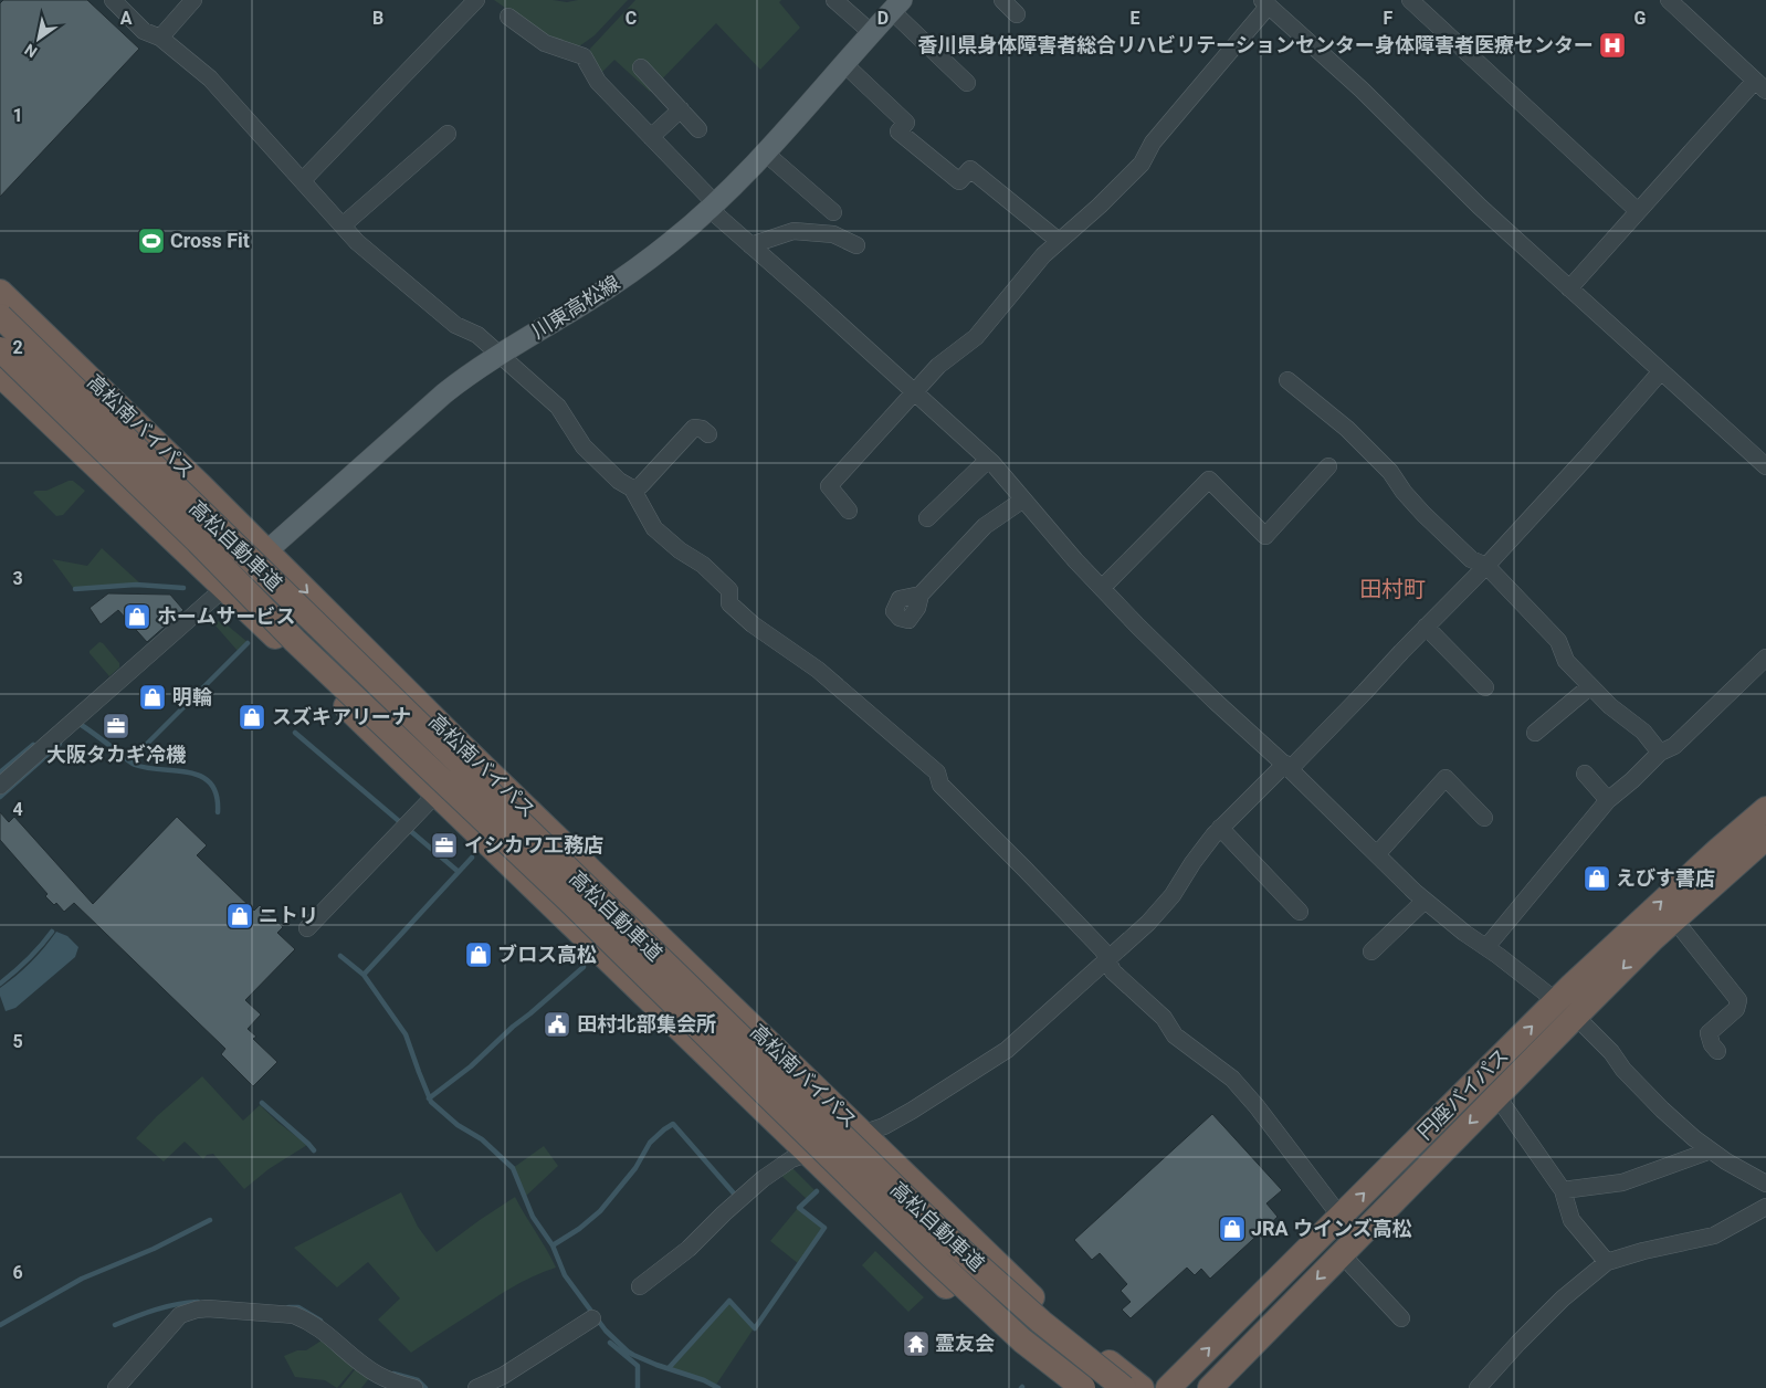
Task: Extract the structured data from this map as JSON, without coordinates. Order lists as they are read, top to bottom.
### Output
{
  "streets": {
    "highway": ["高松南バイパス", "高松自動車道", "円座バイパス"],
    "main road": ["川東高松線"]
  },
  "crossings": [
    ["川東高松線", "高松南バイパス"]
  ],
  "districts": ["田村町"],
  "places": {
    "hospital": ["香川県身体障害者総合リハビリテーションセンター身体障害者医療センター"],
    "sports": ["Cross Fit"],
    "shop": [
      "ホームサービス",
      "明輪",
      "スズキアリーナ",
      "えびす書店",
      "ニトリ",
      "ブロス高松",
      "JRA ウインズ高松"
    ],
    "office": ["大阪タカギ冷機", "イシカワ工務店"],
    "public building": ["田村北部集会所"],
    "temple": ["霊友会"]
  },
  "north": "bottom left",
  "grid": {
    "columns": [
      "A",
      "B",
      "C",
      "D",
      "E",
      "F",
      "G"
    ],
    "rows": [
      "1",
      "2",
      "3",
      "4",
      "5",
      "6"
    ]
  }
}
